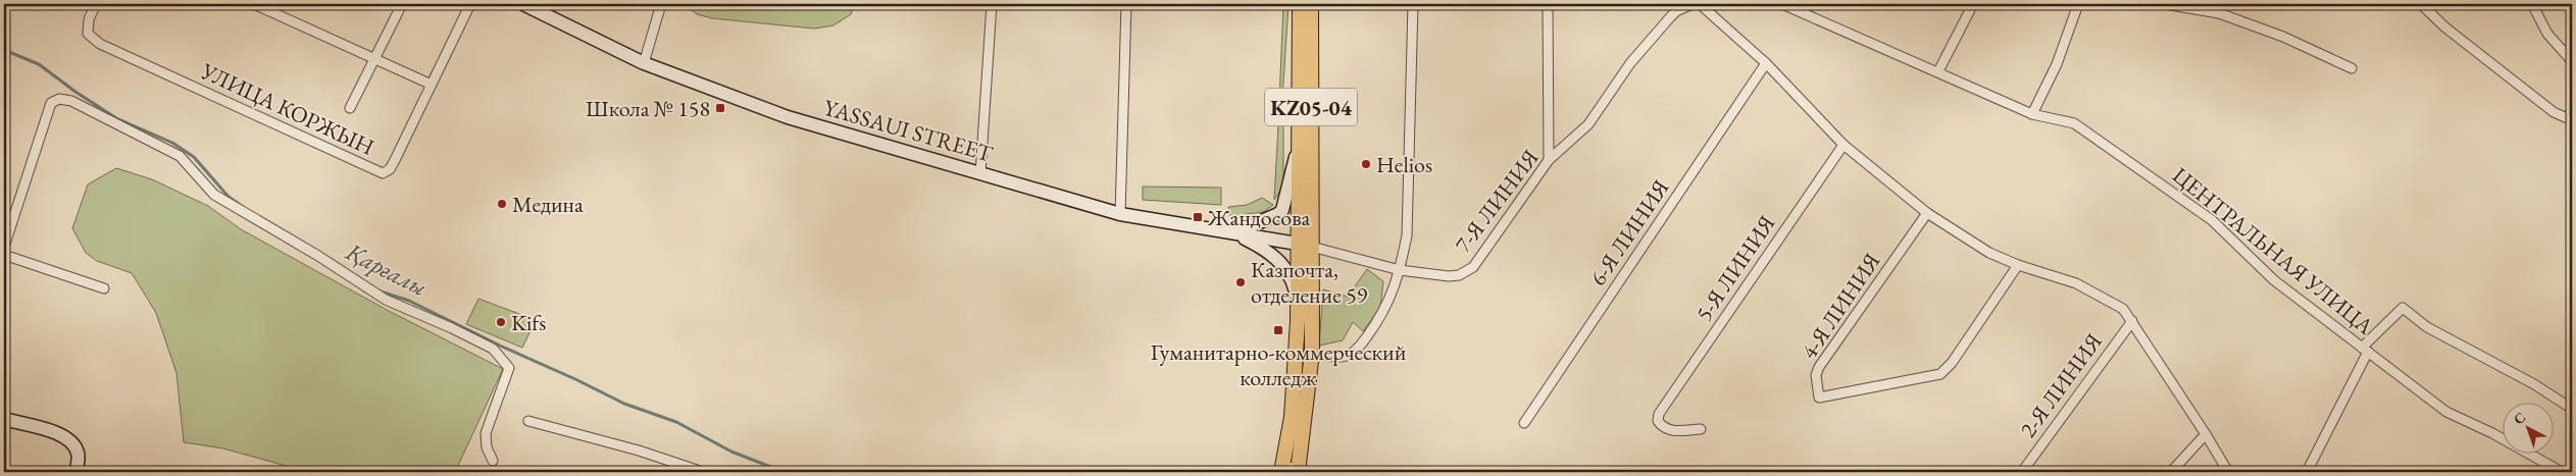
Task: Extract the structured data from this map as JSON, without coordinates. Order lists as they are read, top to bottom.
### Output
{
  "streets": {
    "main road": ["KZ05-04", "YASSAUI STREET"],
    "street": [
      "УЛИЦА КОРЖЫН",
      "7-Я ЛИНИЯ",
      "6-Я ЛИНИЯ",
      "ЦЕНТРАЛЬНАЯ УЛИЦА",
      "5-Я ЛИНИЯ",
      "4-Я ЛИНИЯ",
      "2-Я ЛИНИЯ"
    ]
  },
  "crossings": [
    ["KZ05-04", "YASSAUI STREET"],
    ["KZ05-04", "7-Я ЛИНИЯ"],
    ["YASSAUI STREET", "7-Я ЛИНИЯ"]
  ],
  "water": ["Қарғалы"],
  "places": {
    "transit": ["Школа № 158", "Жандосова", "Гуманитарно-коммерческий колледж"],
    "other": [
      "Helios",
      "Медина",
      "Казпочта, отделение 59",
      "Kifs"
    ]
  },
  "north": "top left"
}
